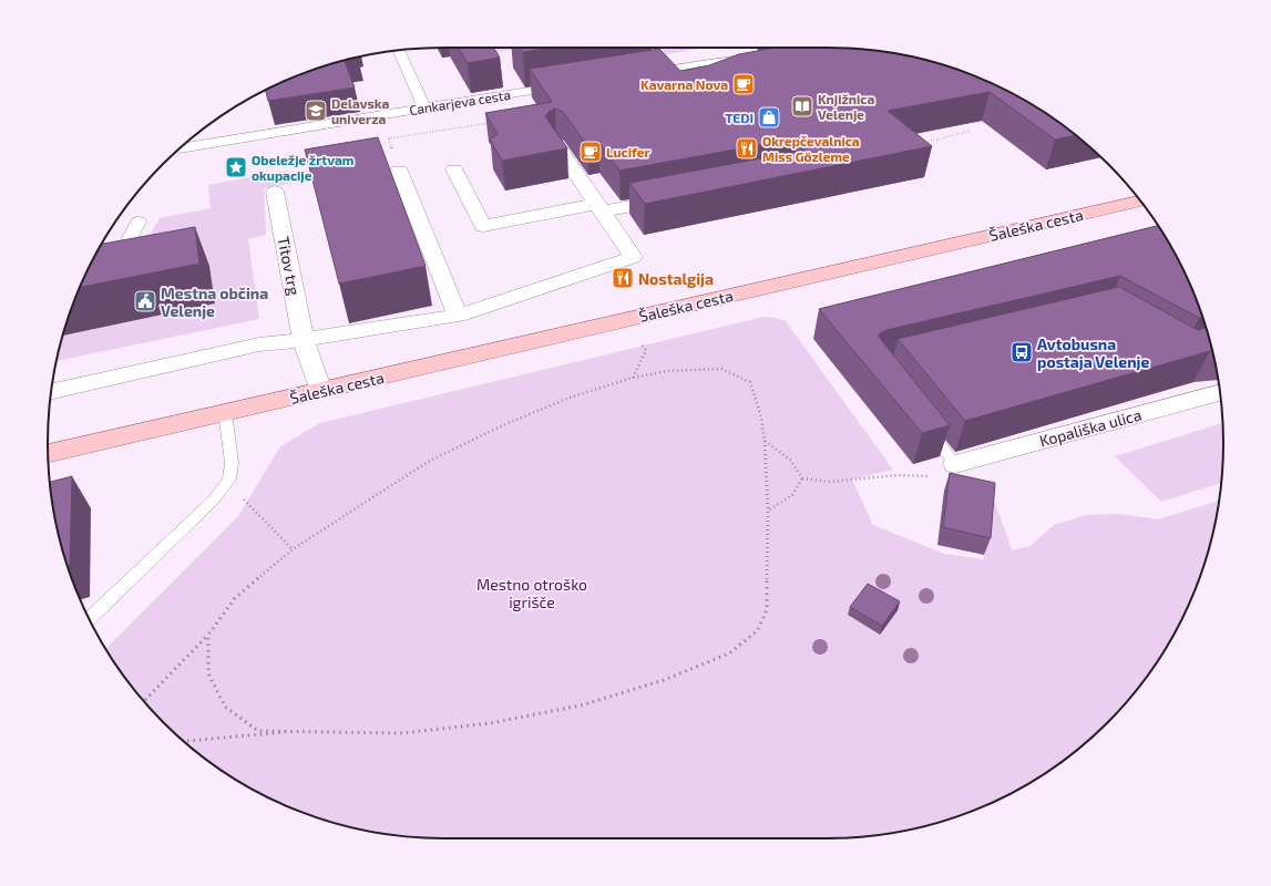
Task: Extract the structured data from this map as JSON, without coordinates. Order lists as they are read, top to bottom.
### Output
{
  "streets": {
    "main road": ["Šaleška cesta"],
    "street": ["Cankarjeva cesta", "Titov trg", "Kopališka ulica"]
  },
  "crossings": [
    ["Šaleška cesta", "Titov trg"]
  ],
  "parks": ["Mestno otroško igrišče"],
  "places": {
    "cafe": ["Kavarna Nova", "Lucifer"],
    "library": ["Knjižnica Velenje"],
    "school or university": ["Delavska univerza"],
    "shop": ["TEDI"],
    "restaurant": ["Okrepčevalnica Miss Gözleme", "Nostalgija"],
    "place": ["Obeležje žrtvam okupacije"],
    "public building": ["Mestna občina Velenje"],
    "bus stop": ["Avtobusna postaja Velenje"]
  }
}
